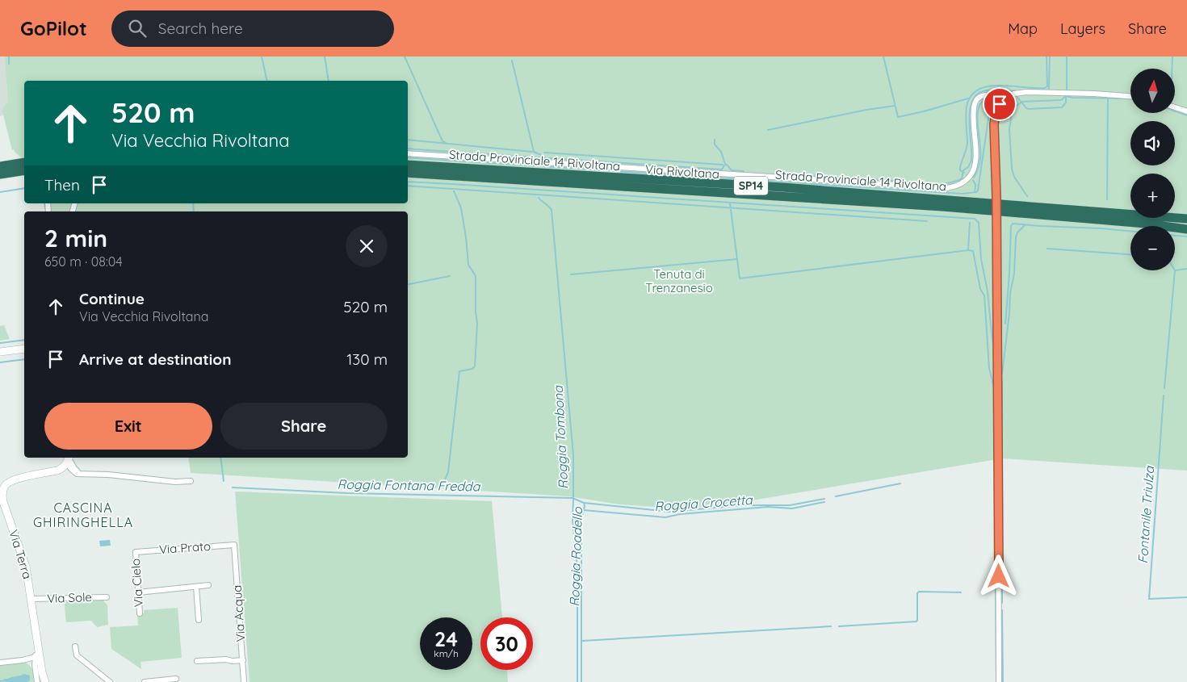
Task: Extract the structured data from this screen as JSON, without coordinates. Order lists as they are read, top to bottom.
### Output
{
  "streets": {
    "highway": ["Strada Provinciale 14 Rivoltana", "SP14"],
    "street": [
      "Via Rivoltana",
      "Via Prato",
      "Via Terra",
      "Via Cielo",
      "Via Sole",
      "Via Acqua"
    ]
  },
  "crossings": [
    ["Via Prato", "Via Cielo"],
    ["Via Prato", "Via Acqua"],
    ["Via Terra", "Via Sole"]
  ],
  "districts": ["CASCINA GHIRINGHELLA"],
  "water": [
    "Roggia Tombona",
    "Roggia Fontana Fredda",
    "Roggia Crocetta",
    "Fontanile Triulza",
    "Roggia Roadello"
  ],
  "parks": ["Tenuta di Trenzanesio"],
  "north": "top",
  "page": {
    "header": "GoPilot",
    "search": "Search here",
    "nav": ["Map", "Layers", "Share"],
    "map_buttons": ["+", "−"],
    "turn": ["520 m", "Via Vecchia Rivoltana"],
    "then": "Then",
    "heading": ["2 min", "650 m · 08:04"],
    "list": [
      {
        "name": "Continue",
        "note": "Via Vecchia Rivoltana",
        "value": "520 m"
      },
      {
        "name": "Arrive at destination",
        "value": "130 m"
      }
    ],
    "buttons": ["Exit", "Share"],
    "speed": "24 km/h",
    "limit": "30"
  }
}
